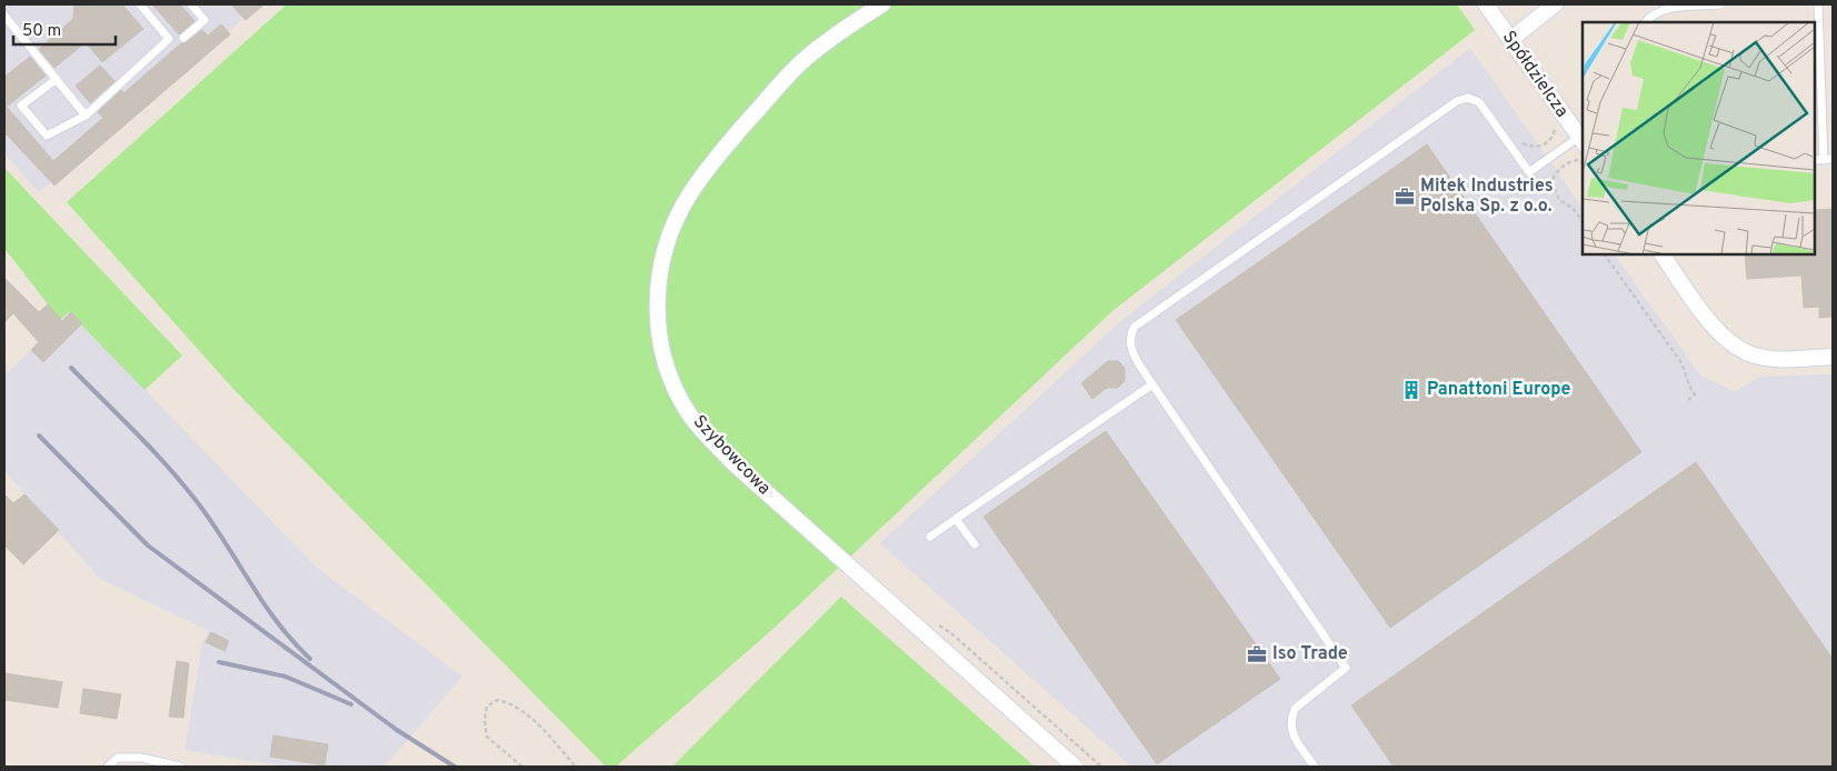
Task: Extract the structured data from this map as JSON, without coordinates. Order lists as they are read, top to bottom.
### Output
{
  "streets": {
    "street": ["Spółdzielcza", "Szybowcowa"]
  },
  "places": {
    "office": ["Mitek Industries Polska Sp. z o.o.", "Iso Trade"],
    "building": ["Panattoni Europe"]
  },
  "scale_bar": "50 m"
}
